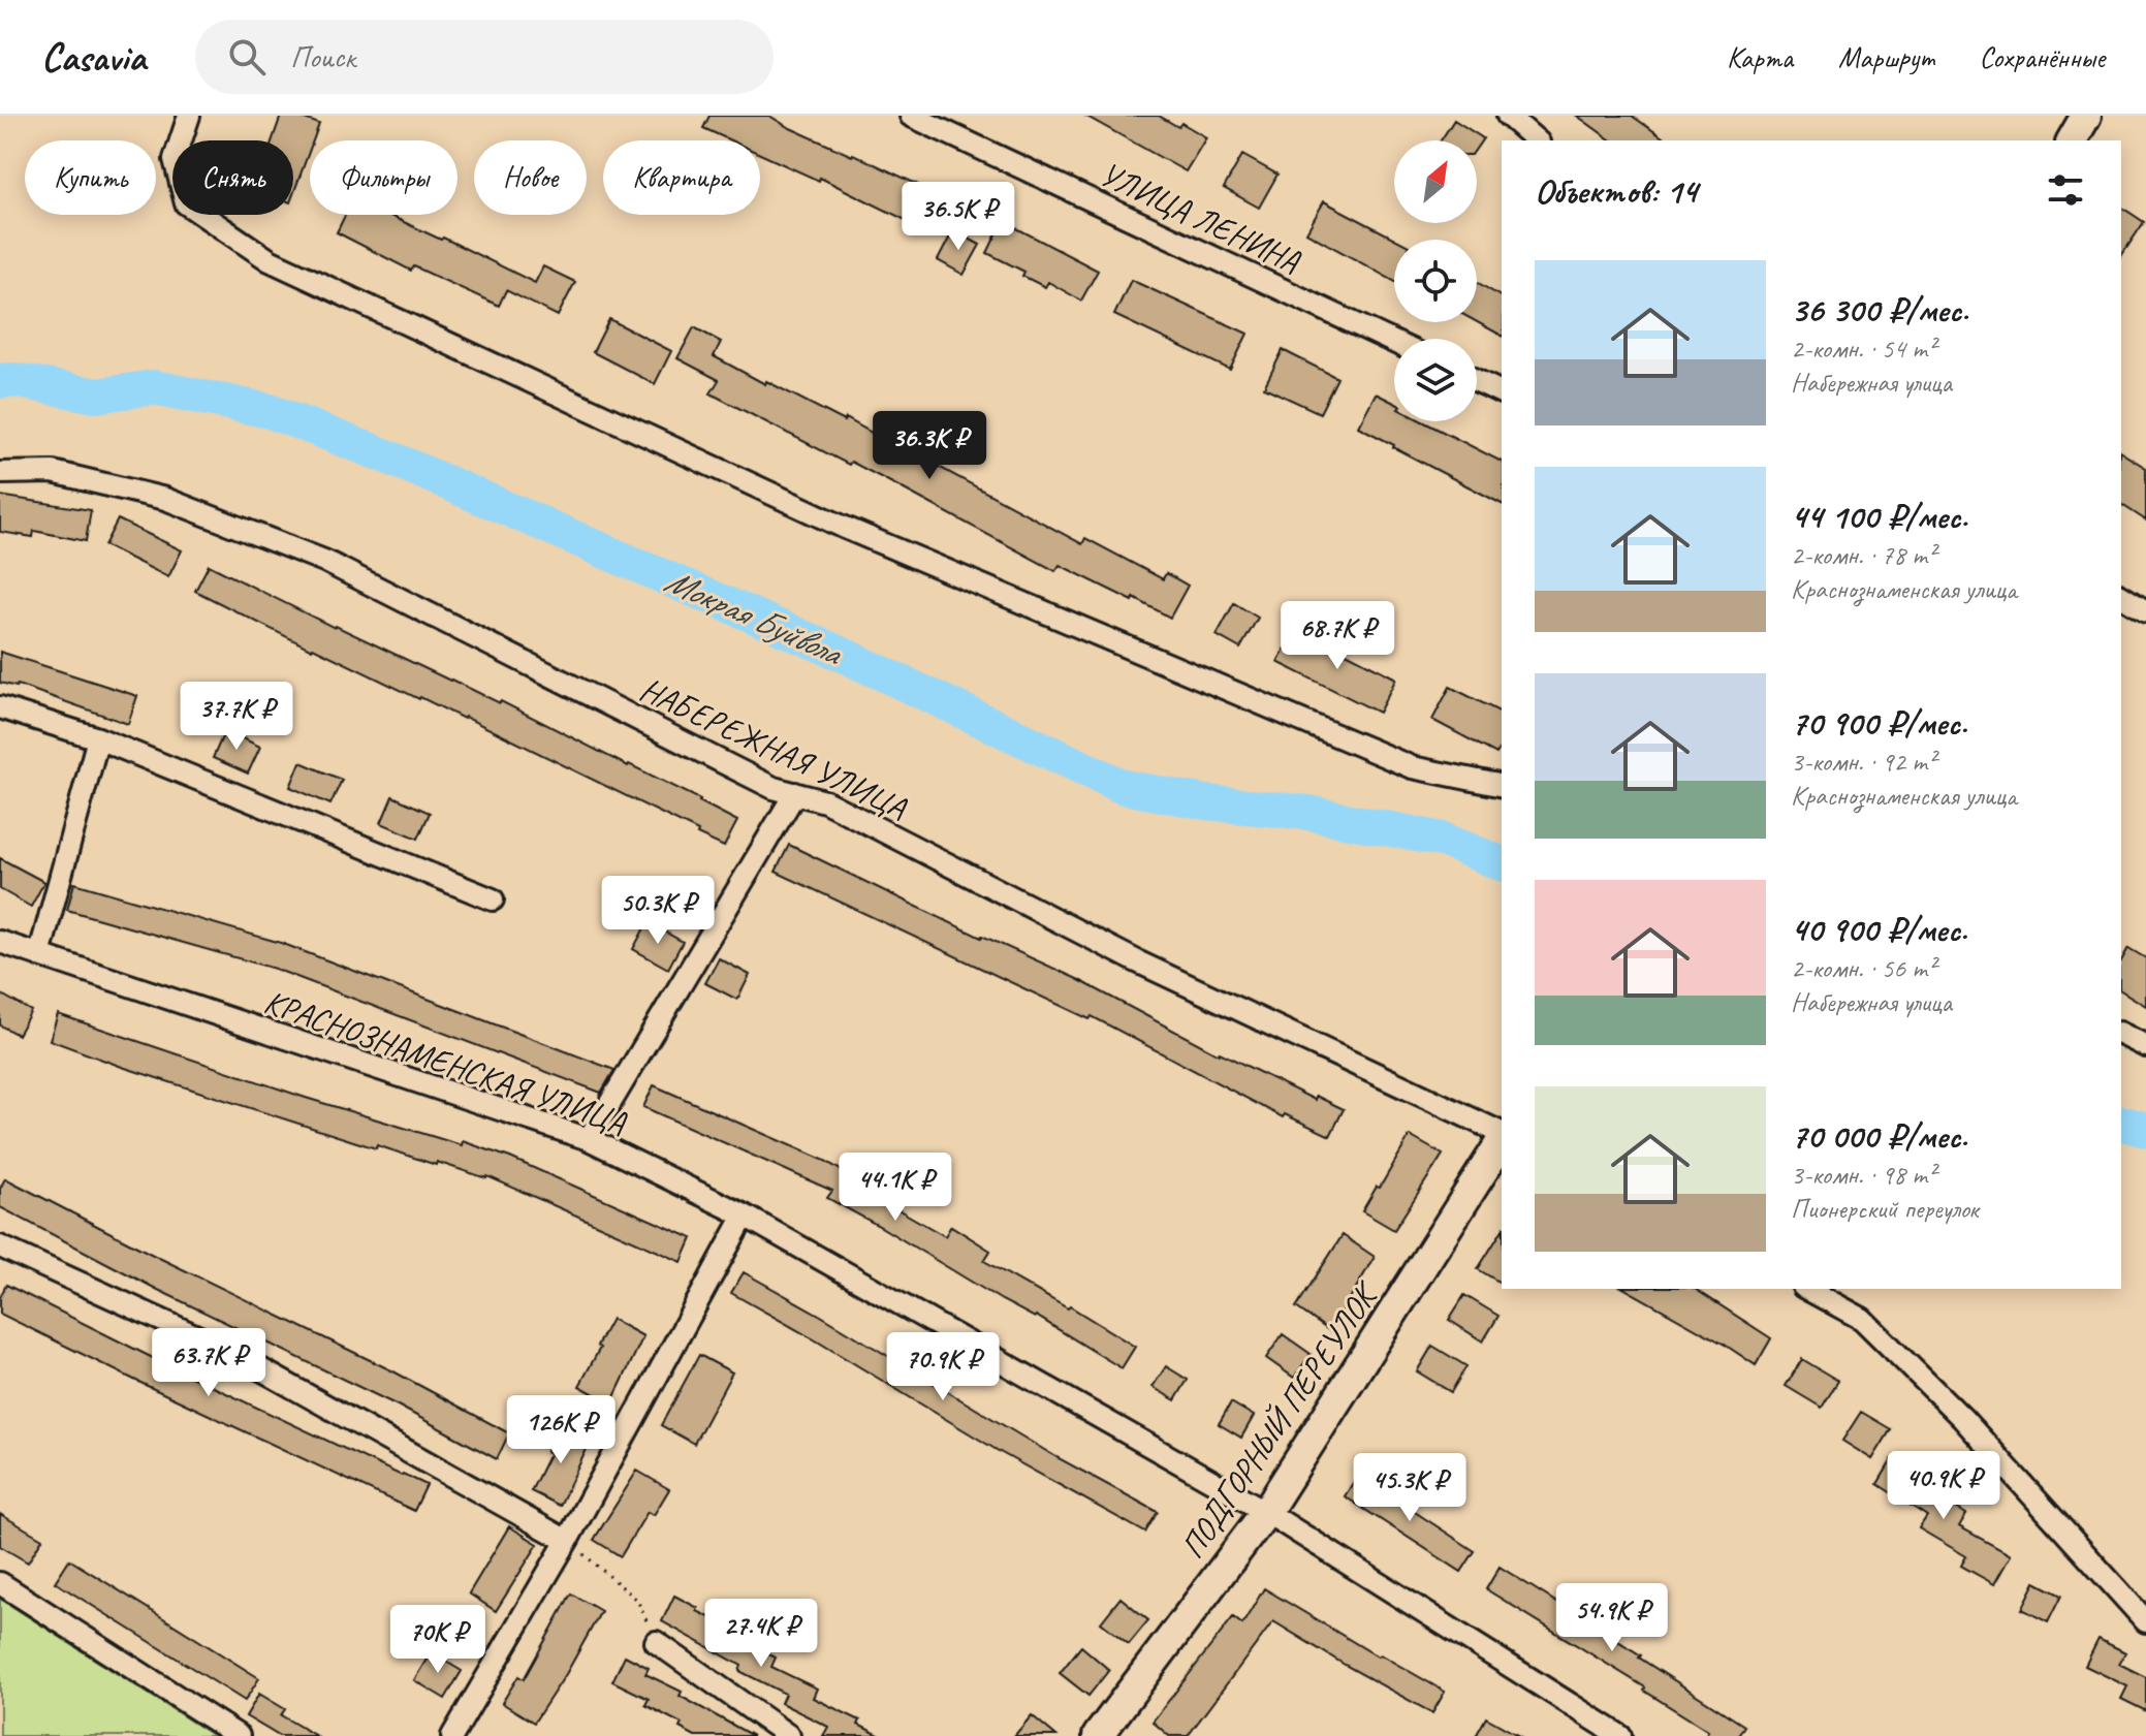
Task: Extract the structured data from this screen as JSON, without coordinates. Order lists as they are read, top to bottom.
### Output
{
  "streets": {
    "main road": ["ПОДГОРНЫЙ ПЕРЕУЛОК"],
    "street": ["УЛИЦА ЛЕНИНА", "НАБЕРЕЖНАЯ УЛИЦА", "КРАСНОЗНАМЕНСКАЯ УЛИЦА"]
  },
  "crossings": [
    ["КРАСНОЗНАМЕНСКАЯ УЛИЦА", "ПОДГОРНЫЙ ПЕРЕУЛОК"]
  ],
  "water": ["Мокрая Буйвола"],
  "north": "top right",
  "page": {
    "header": "Casavia",
    "search": "Поиск",
    "nav": ["Карта", "Маршрут", "Сохранённые"],
    "chip": [
      "Купить",
      "Снять",
      "Фильтры",
      "Новое",
      "Квартира"
    ],
    "heading": "Объектов: 14",
    "price": [
      "36.5K ₽",
      "36.3K ₽",
      "68.7K ₽",
      "37.7K ₽",
      "50.3K ₽",
      "44.1K ₽",
      "63.7K ₽",
      "70.9K ₽",
      "126K ₽",
      "40.9K ₽",
      "45.3K ₽",
      "54.9K ₽",
      "27.4K ₽",
      "70K ₽"
    ],
    "list": [
      {
        "name": "36 300 ₽/мес.",
        "note": "2-комн. · 54 m² · Набережная улица"
      },
      {
        "name": "44 100 ₽/мес.",
        "note": "2-комн. · 78 m² · Краснознаменская улица"
      },
      {
        "name": "70 900 ₽/мес.",
        "note": "3-комн. · 92 m² · Краснознаменская улица"
      },
      {
        "name": "40 900 ₽/мес.",
        "note": "2-комн. · 56 m² · Набережная улица"
      },
      {
        "name": "70 000 ₽/мес.",
        "note": "3-комн. · 98 m² · Пионерский переулок"
      }
    ]
  }
}
